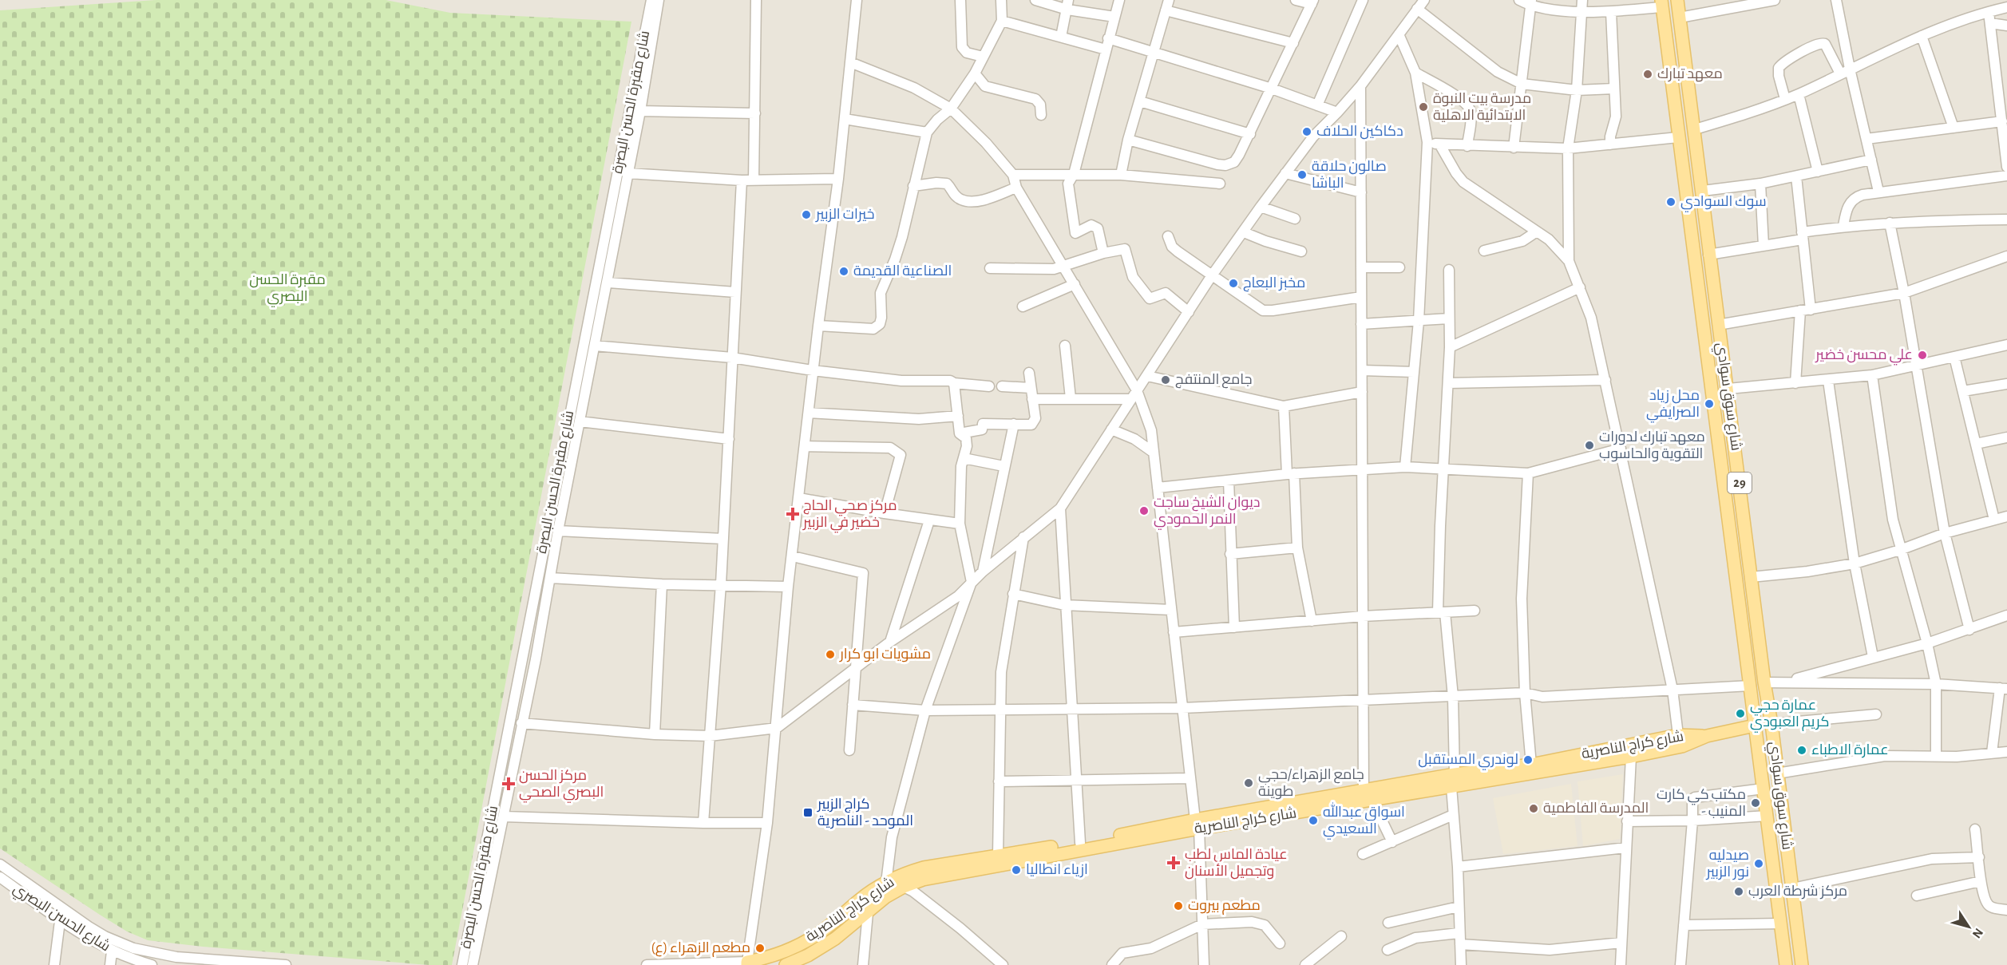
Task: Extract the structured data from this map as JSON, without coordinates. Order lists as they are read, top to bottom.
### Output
{
  "streets": {
    "main road": ["شارع سوق سوادي", "29", "شارع كراج الناصرية"],
    "street": ["شارع مقبرة الحسن البصرة", "شارع الحسن البصري"]
  },
  "parks": ["مقبرة الحسن البصري"],
  "places": {
    "other": [
      "معهد تبارك",
      "مدرسة بيت النبوة الابتدائية الاهلية",
      "دكاكين الحلاف",
      "صالون حلاقة الباشا",
      "سوك السوادي",
      "خيرات الزبير",
      "الصناعية القديمة",
      "مخبز البعاج",
      "علي محسن خضير",
      "جامع المنتفج",
      "محل زياد الصرايفي",
      "معهد تبارك لدورات التقوية والحاسوب",
      "ديوان الشيخ ساجت النمر الحمودي",
      "مشويات ابو كرار",
      "عمارة حجي كريم العبودي",
      "عمارة الاطباء",
      "لوندري المستقبل",
      "جامع الزهراء/حجي طوينة",
      "مكتب كي كارت - المنيب",
      "المدرسة الفاطمية",
      "اسواق عبدالله السعيدي",
      "صيدليه نور الزبير",
      "ازياء انطاليا",
      "مركز شرطة العرب",
      "مطعم بيروت",
      "مطعم الزهراء (ع)"
    ],
    "health": ["مركز صحي الحاج خضير في الزبير", "مركز الحسن البصري الصحي", "عيادة الماس لطب وتجميل الأسنان"],
    "transit": ["كراج الزبير الموحد - الناصرية"]
  },
  "north": "bottom right"
}
